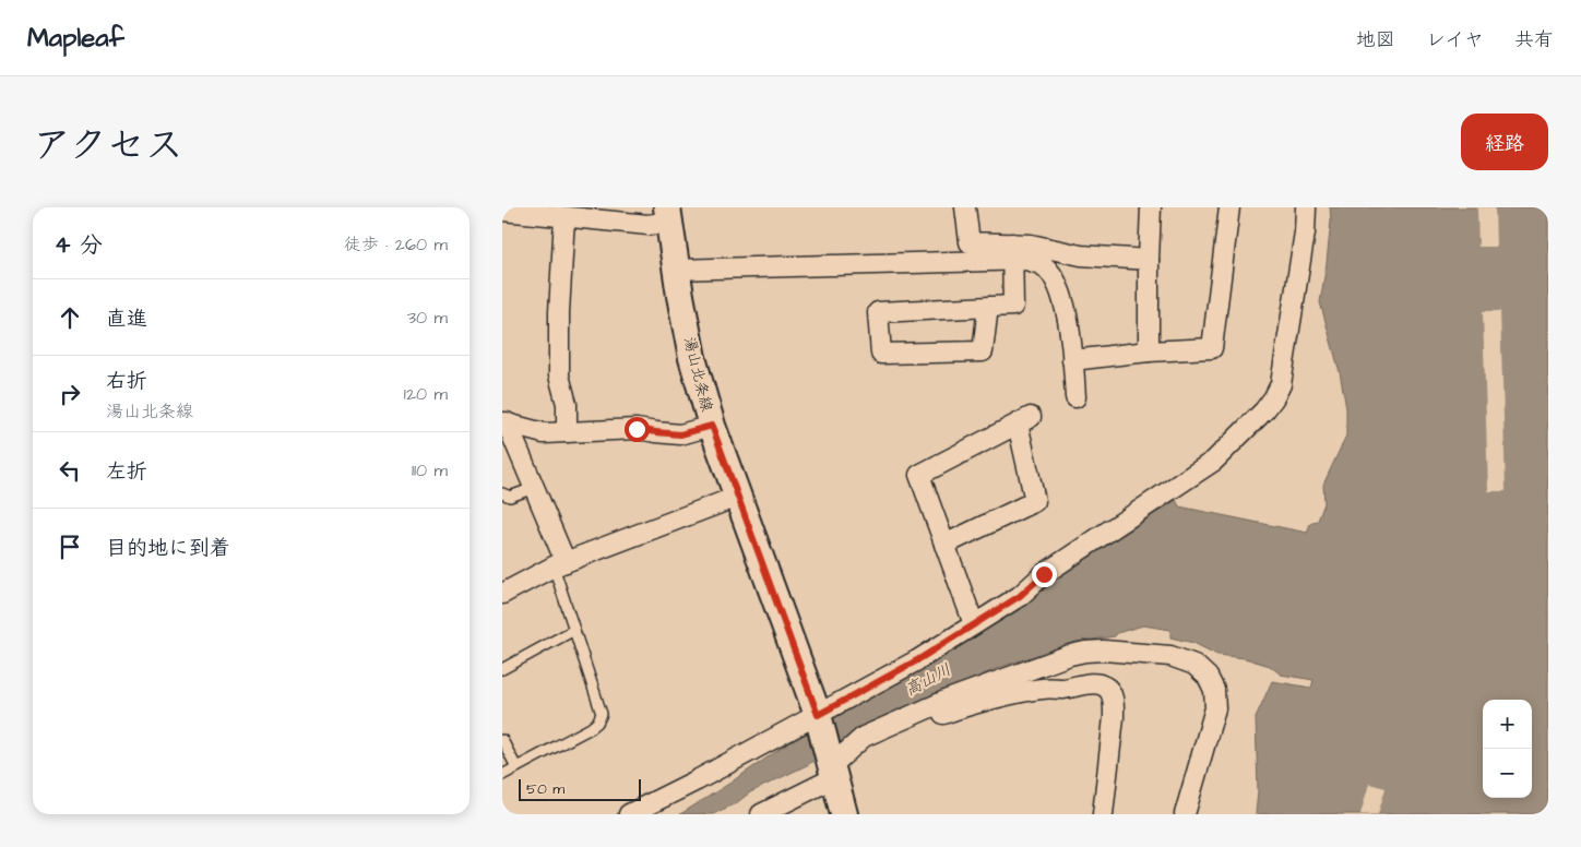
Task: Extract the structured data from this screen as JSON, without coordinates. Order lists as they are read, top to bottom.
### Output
{
  "streets": {
    "main road": ["湯山北条線"]
  },
  "water": ["高山川"],
  "scale_bar": "50 m",
  "page": {
    "header": "Mapleaf",
    "nav": ["地図", "レイヤ", "共有"],
    "title": "アクセス",
    "buttons": "経路",
    "heading": ["4 分", "徒歩 · 260 m"],
    "list": [
      ["直進", "30 m"],
      ["右折", "湯山北条線", "120 m"],
      ["左折", "110 m"],
      "目的地に到着"
    ],
    "map_buttons": ["+", "−"],
    "scale": "50 m"
  }
}
